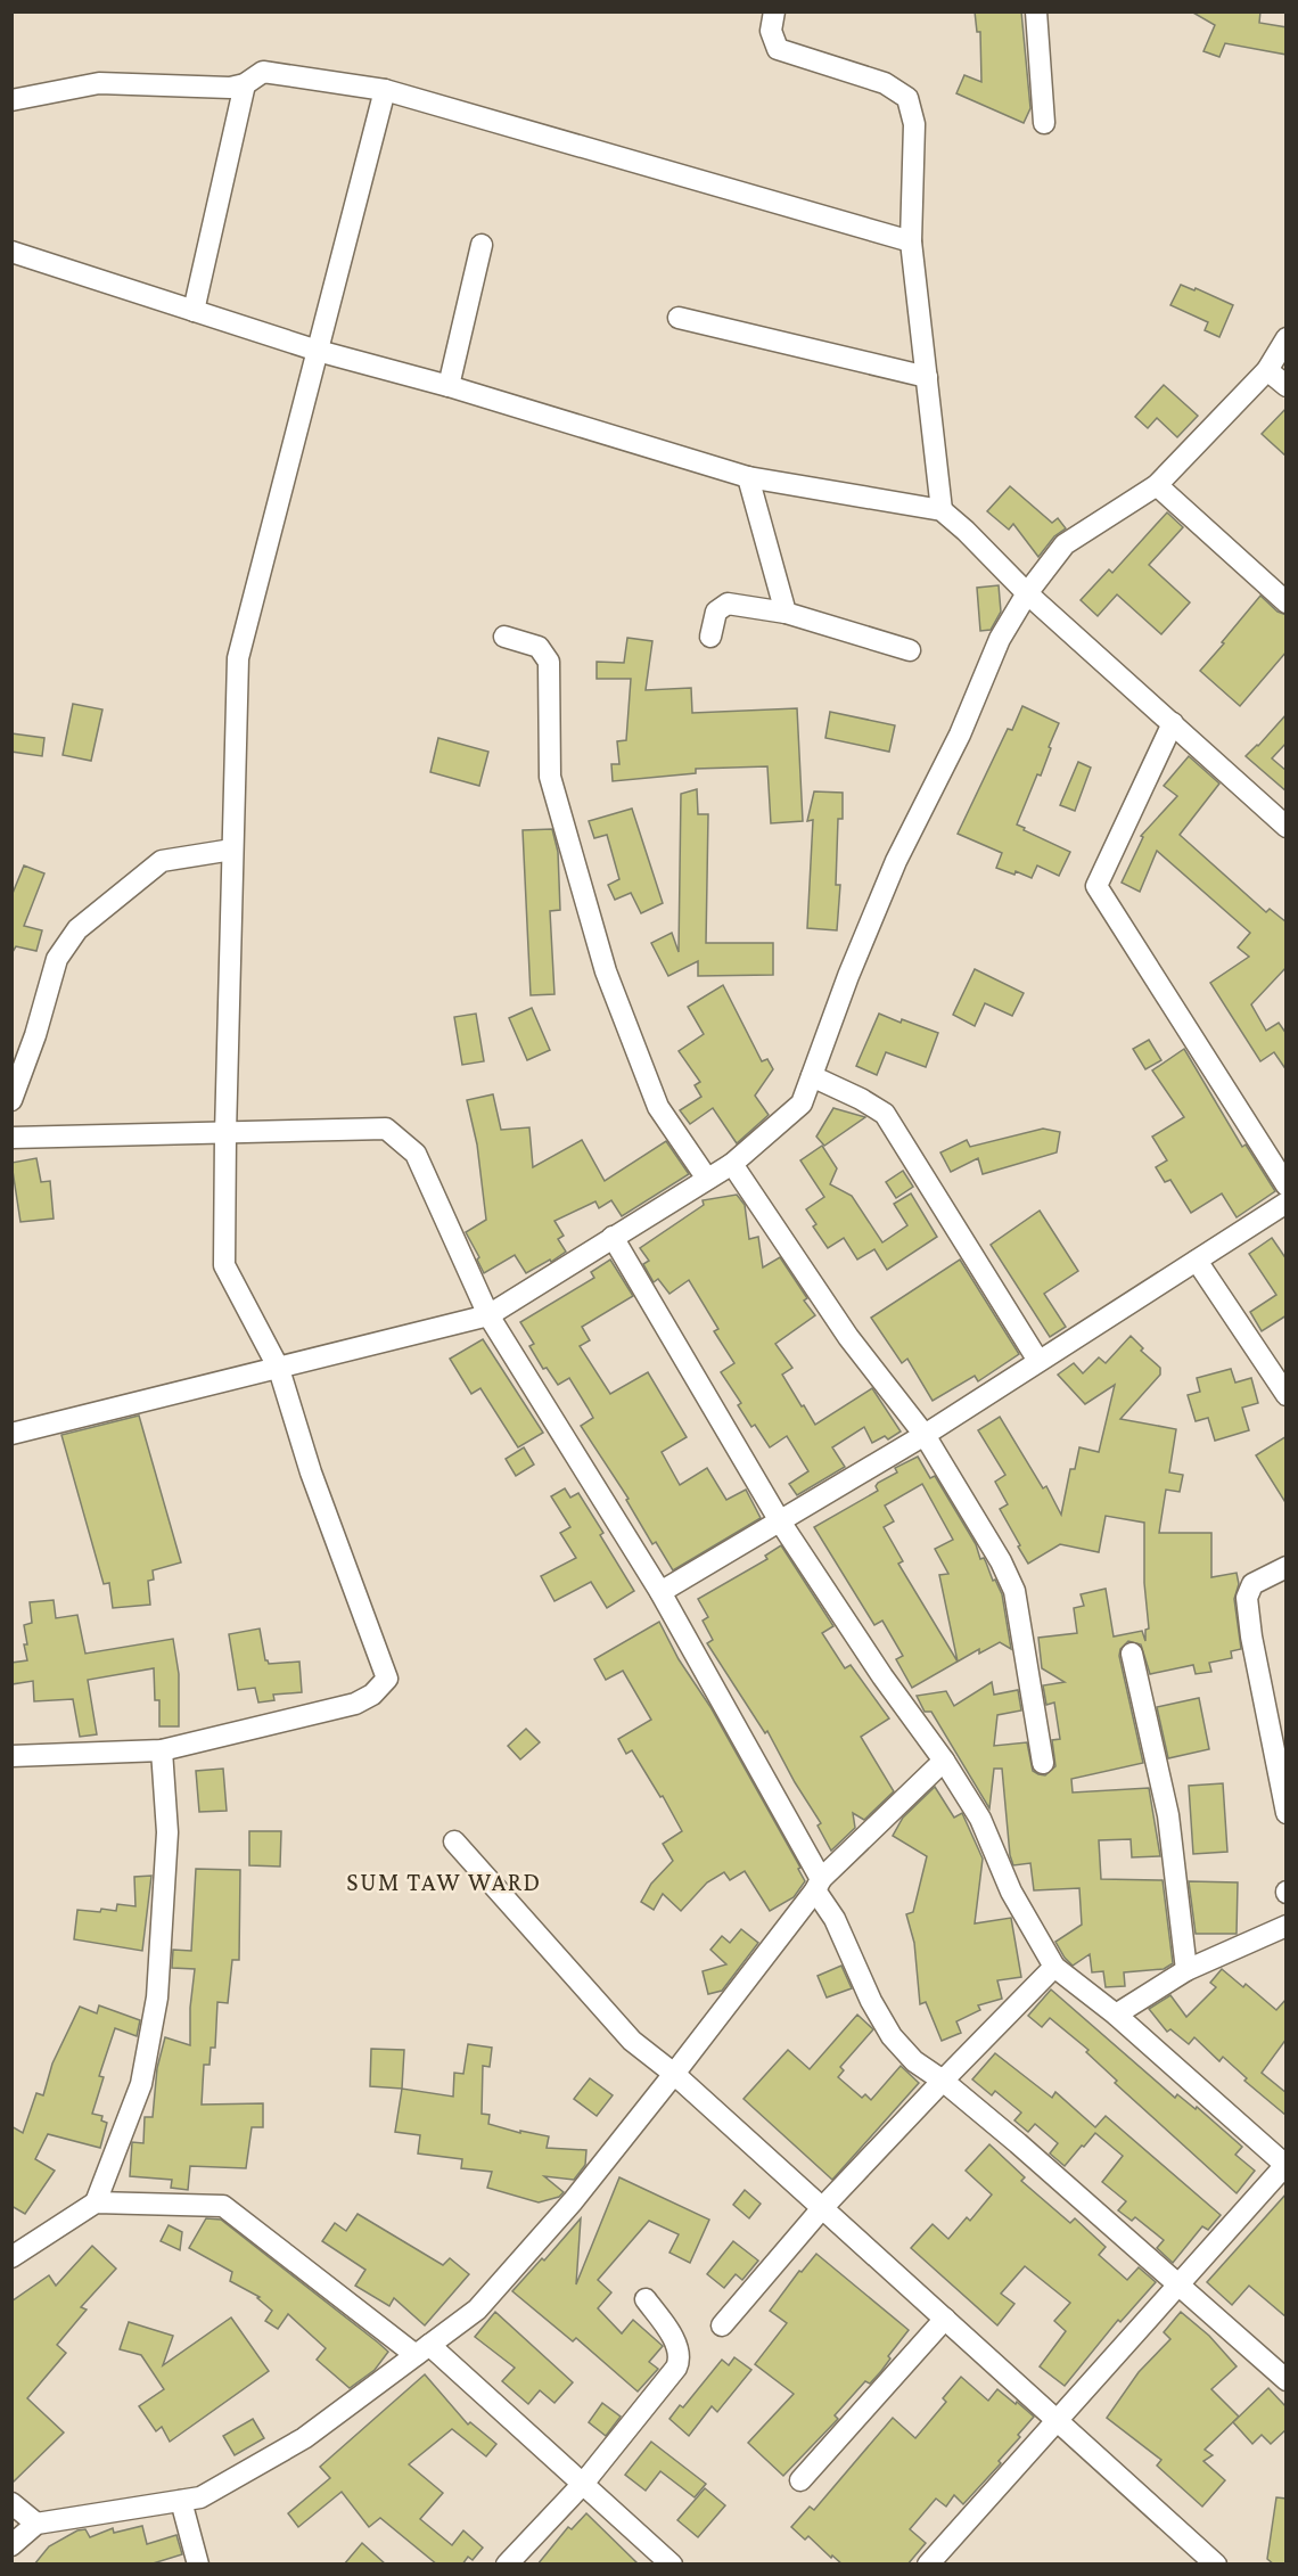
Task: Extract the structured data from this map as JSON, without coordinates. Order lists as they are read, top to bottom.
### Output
{
  "districts": ["SUM TAW WARD"]
}
